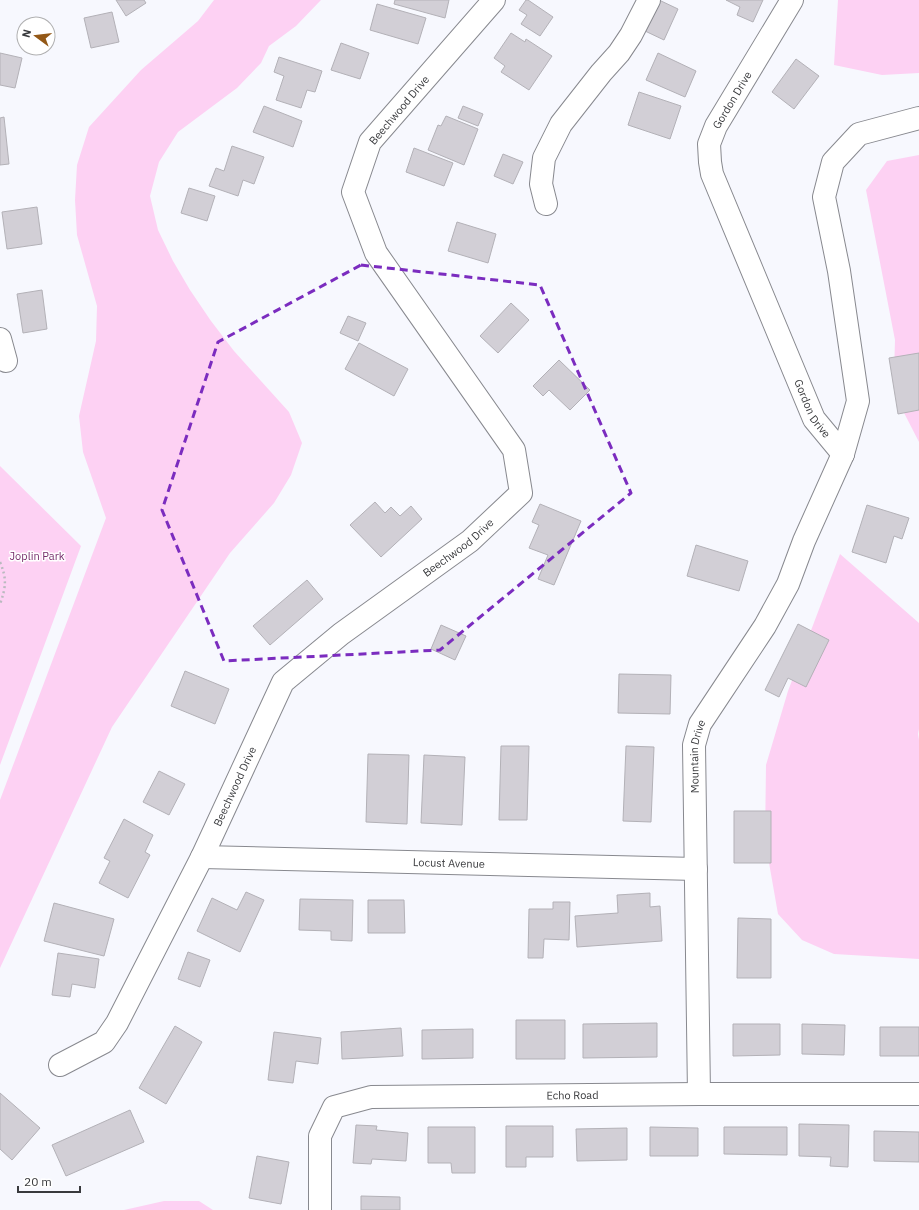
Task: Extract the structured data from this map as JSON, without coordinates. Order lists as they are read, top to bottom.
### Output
{
  "streets": {
    "street": [
      "Gordon Drive",
      "Beechwood Drive",
      "Mountain Drive",
      "Locust Avenue",
      "Echo Road"
    ]
  },
  "crossings": [
    ["Gordon Drive", "Mountain Drive"],
    ["Beechwood Drive", "Locust Avenue"],
    ["Mountain Drive", "Locust Avenue"],
    ["Mountain Drive", "Echo Road"]
  ],
  "parks": ["Joplin Park"],
  "scale_bar": "20 m",
  "north": "left"
}
